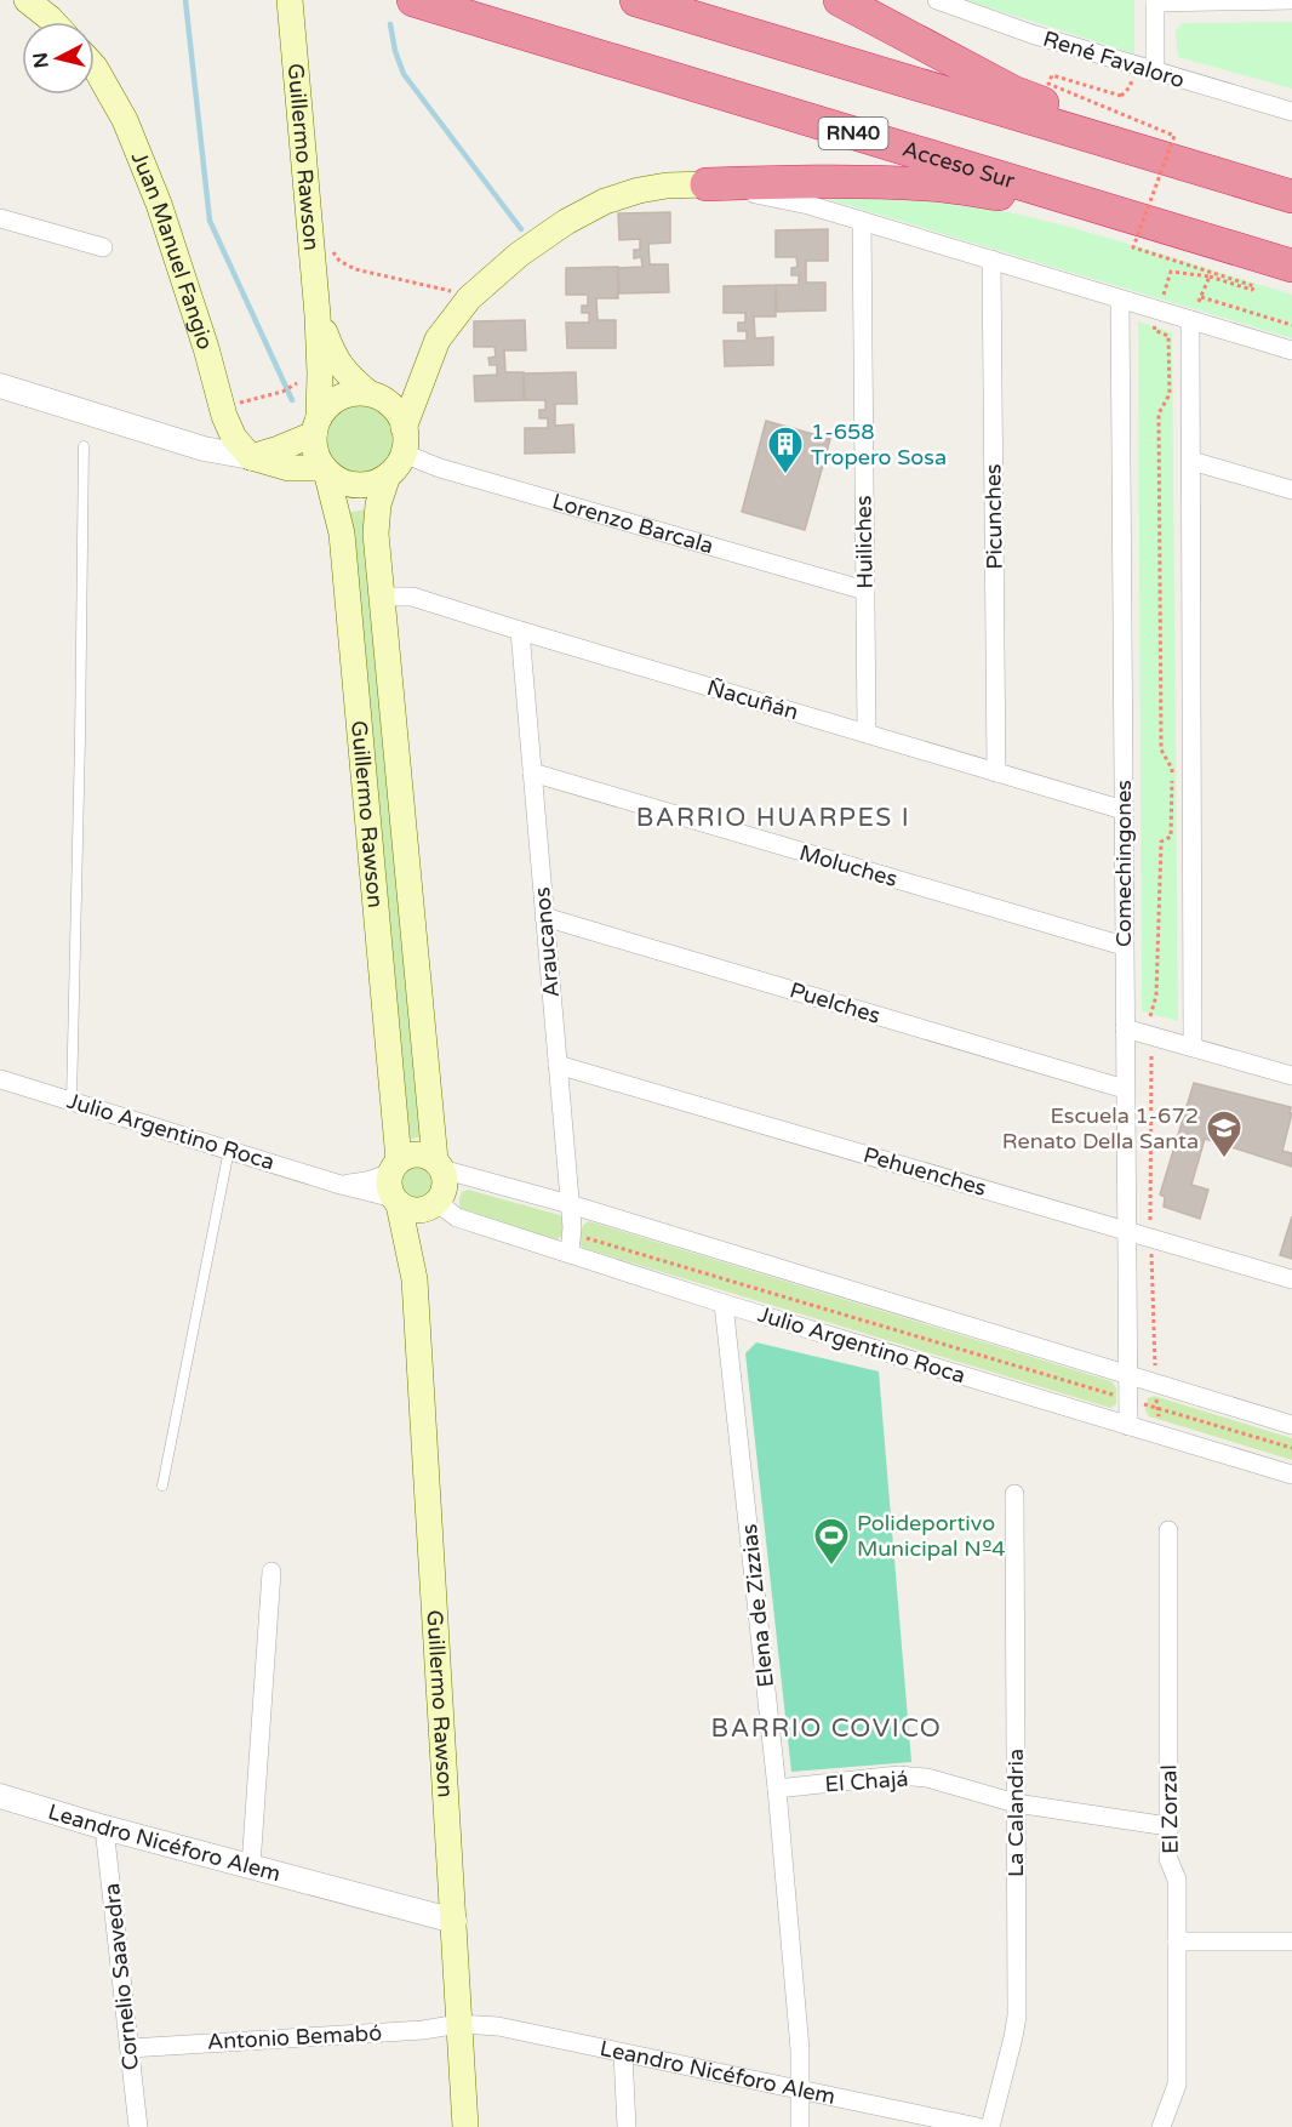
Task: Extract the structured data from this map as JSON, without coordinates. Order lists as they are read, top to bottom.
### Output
{
  "streets": {
    "highway": ["RN40", "Acceso Sur"],
    "main road": ["Guillermo Rawson", "Juan Manuel Fangio"],
    "street": [
      "René Favaloro",
      "Picunches",
      "Lorenzo Barcala",
      "Huiliches",
      "Ñacuñán",
      "Comechingones",
      "Moluches",
      "Araucanos",
      "Puelches",
      "Julio Argentino Roca",
      "Pehuenches",
      "Elena de Zizzias",
      "El Chajá",
      "El Zorzal",
      "La Calandria",
      "Leandro Nicéforo Alem",
      "Cornelio Saavedra",
      "Antonio Bemabó"
    ]
  },
  "crossings": [
    ["Guillermo Rawson", "Lorenzo Barcala"],
    ["Guillermo Rawson", "Ñacuñán"],
    ["Guillermo Rawson", "Julio Argentino Roca"],
    ["Guillermo Rawson", "Leandro Nicéforo Alem"],
    ["Guillermo Rawson", "Antonio Bemabó"],
    ["Picunches", "Ñacuñán"],
    ["Lorenzo Barcala", "Huiliches"],
    ["Huiliches", "Ñacuñán"],
    ["Ñacuñán", "Comechingones"],
    ["Ñacuñán", "Araucanos"],
    ["Comechingones", "Moluches"],
    ["Comechingones", "Puelches"],
    ["Comechingones", "Julio Argentino Roca"],
    ["Comechingones", "Pehuenches"],
    ["Moluches", "Araucanos"],
    ["Araucanos", "Puelches"],
    ["Araucanos", "Julio Argentino Roca"],
    ["Araucanos", "Pehuenches"],
    ["Julio Argentino Roca", "Elena de Zizzias"],
    ["Elena de Zizzias", "El Chajá"],
    ["Elena de Zizzias", "Leandro Nicéforo Alem"],
    ["El Chajá", "El Zorzal"],
    ["El Chajá", "La Calandria"],
    ["Leandro Nicéforo Alem", "Cornelio Saavedra"],
    ["Leandro Nicéforo Alem", "Antonio Bemabó"],
    ["Cornelio Saavedra", "Antonio Bemabó"]
  ],
  "districts": ["BARRIO HUARPES I", "BARRIO COVICO"],
  "places": {
    "building": ["1-658 Tropero Sosa"],
    "school or university": ["Escuela 1-672 Renato Della Santa"],
    "sports": ["Polideportivo Municipal Nº4"]
  },
  "north": "left"
}
